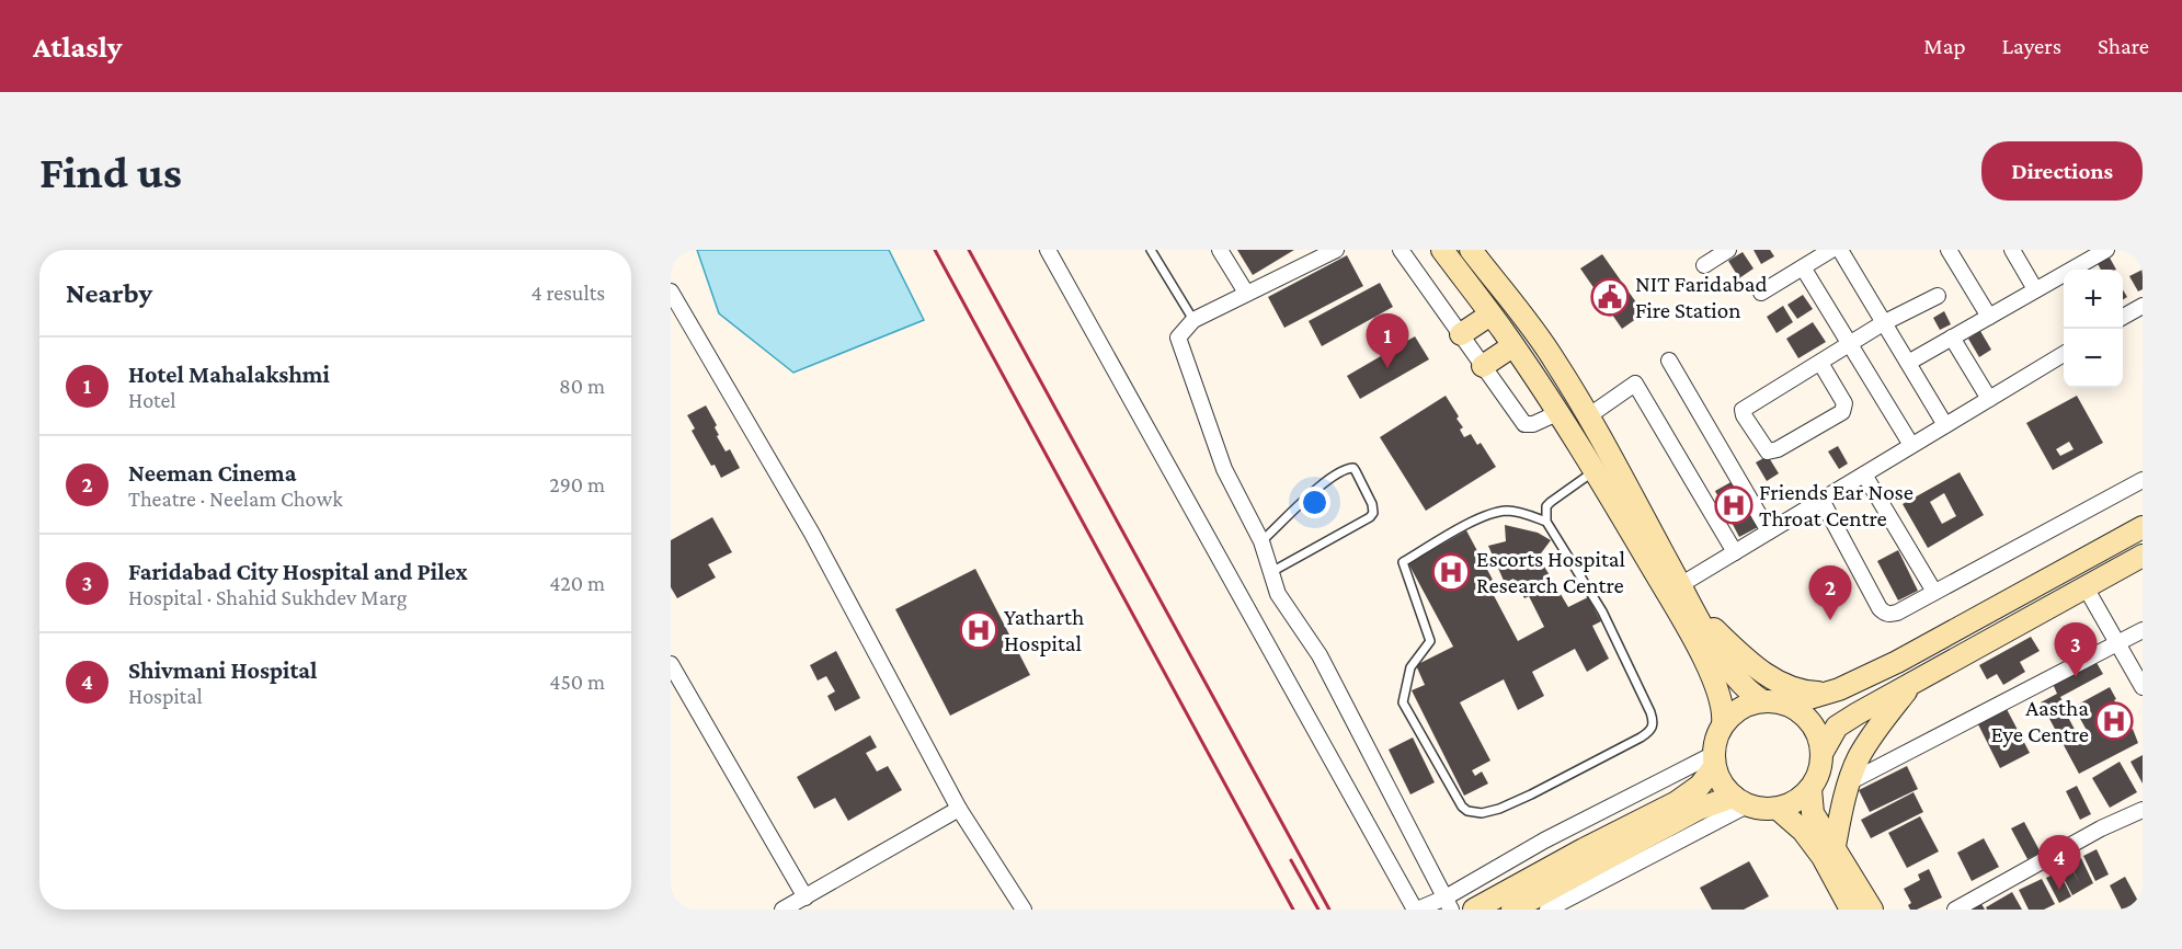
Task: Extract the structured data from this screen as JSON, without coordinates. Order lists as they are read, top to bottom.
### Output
{
  "places": {
    "public building": ["NIT Faridabad Fire Station"],
    "hospital": [
      "Friends Ear Nose Throat Centre",
      "Escorts Hospital Research Centre",
      "Yatharth Hospital",
      "Aastha Eye Centre"
    ]
  },
  "page": {
    "header": "Atlasly",
    "nav": ["Map", "Layers", "Share"],
    "buttons": "Directions",
    "title": "Find us",
    "heading": ["Nearby", "4 results"],
    "map_buttons": ["+", "−"],
    "pins": [
      "1",
      "2",
      "3",
      "4"
    ],
    "list": [
      {
        "mark": "1",
        "name": "Hotel Mahalakshmi",
        "note": "Hotel",
        "value": "80 m"
      },
      {
        "mark": "2",
        "name": "Neeman Cinema",
        "note": "Theatre · Neelam Chowk",
        "value": "290 m"
      },
      {
        "mark": "3",
        "name": "Faridabad City Hospital and Pilex",
        "note": "Hospital · Shahid Sukhdev Marg",
        "value": "420 m"
      },
      {
        "mark": "4",
        "name": "Shivmani Hospital",
        "note": "Hospital",
        "value": "450 m"
      }
    ]
  }
}
